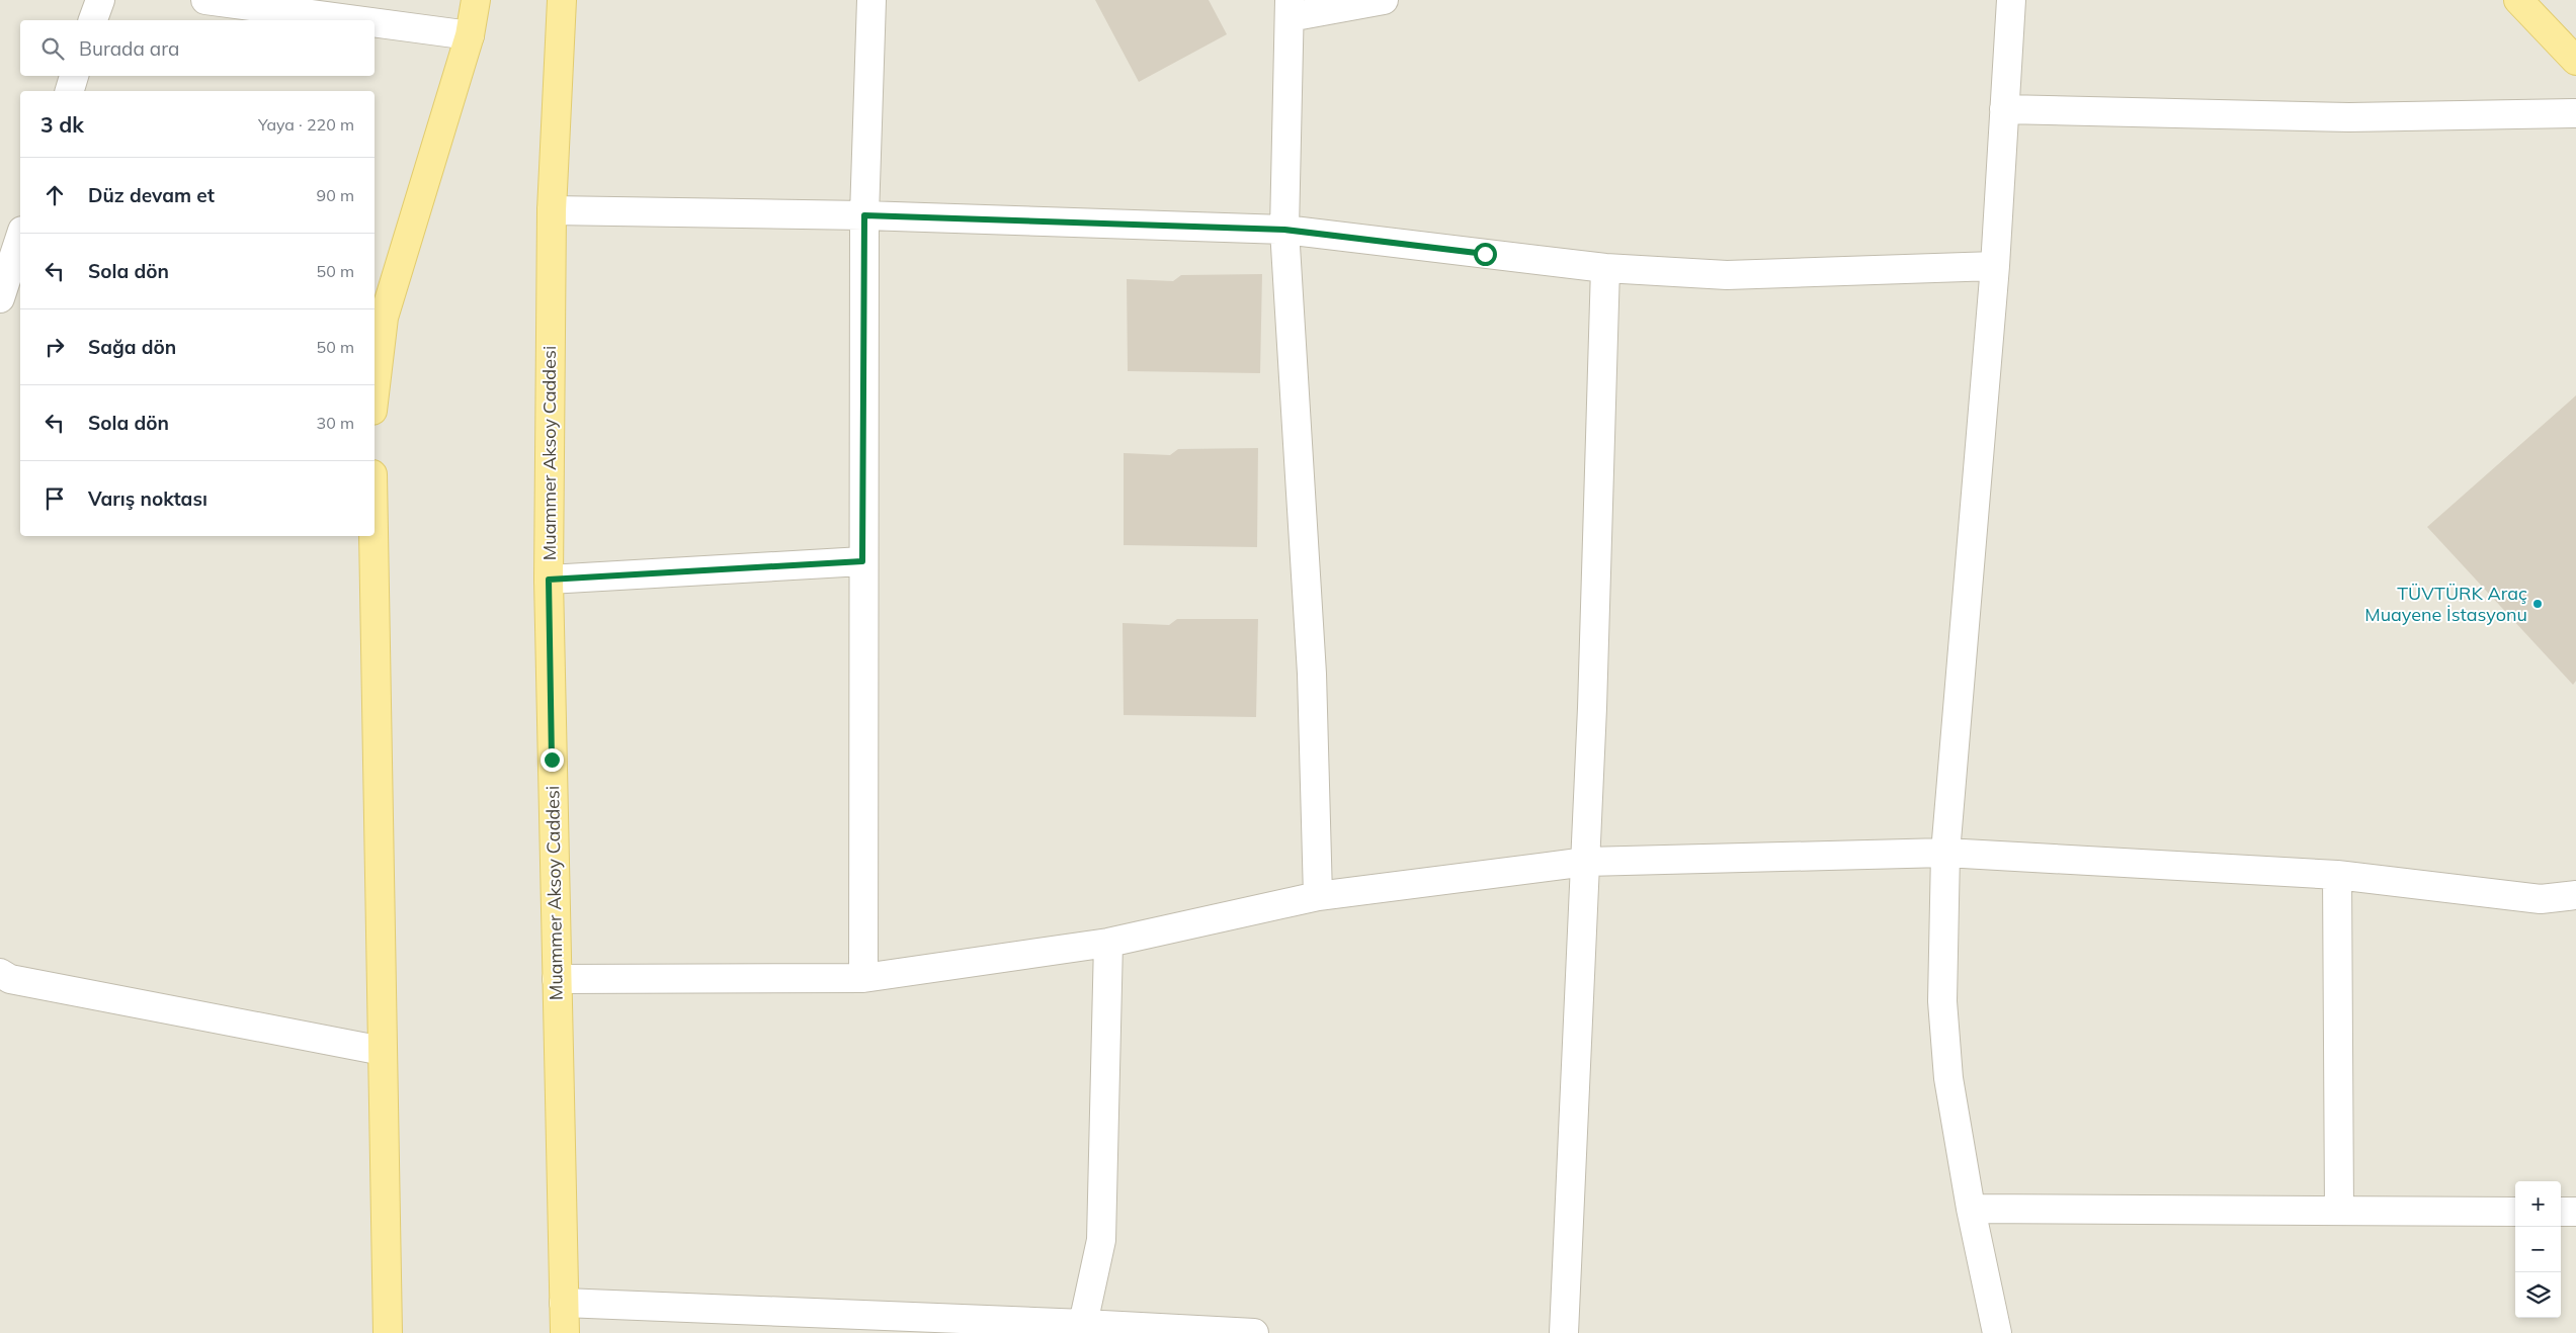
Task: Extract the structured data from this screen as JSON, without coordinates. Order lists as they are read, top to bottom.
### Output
{
  "streets": {
    "main road": ["Muammer Aksoy Caddesi"]
  },
  "places": ["TÜVTÜRK Araç Muayene İstasyonu"],
  "page": {
    "search": "Burada ara",
    "heading": ["3 dk", "Yaya · 220 m"],
    "list": [
      ["Düz devam et", "90 m"],
      ["Sola dön", "50 m"],
      ["Sağa dön", "50 m"],
      ["Sola dön", "30 m"],
      "Varış noktası"
    ],
    "map_buttons": ["+", "−"]
  }
}
